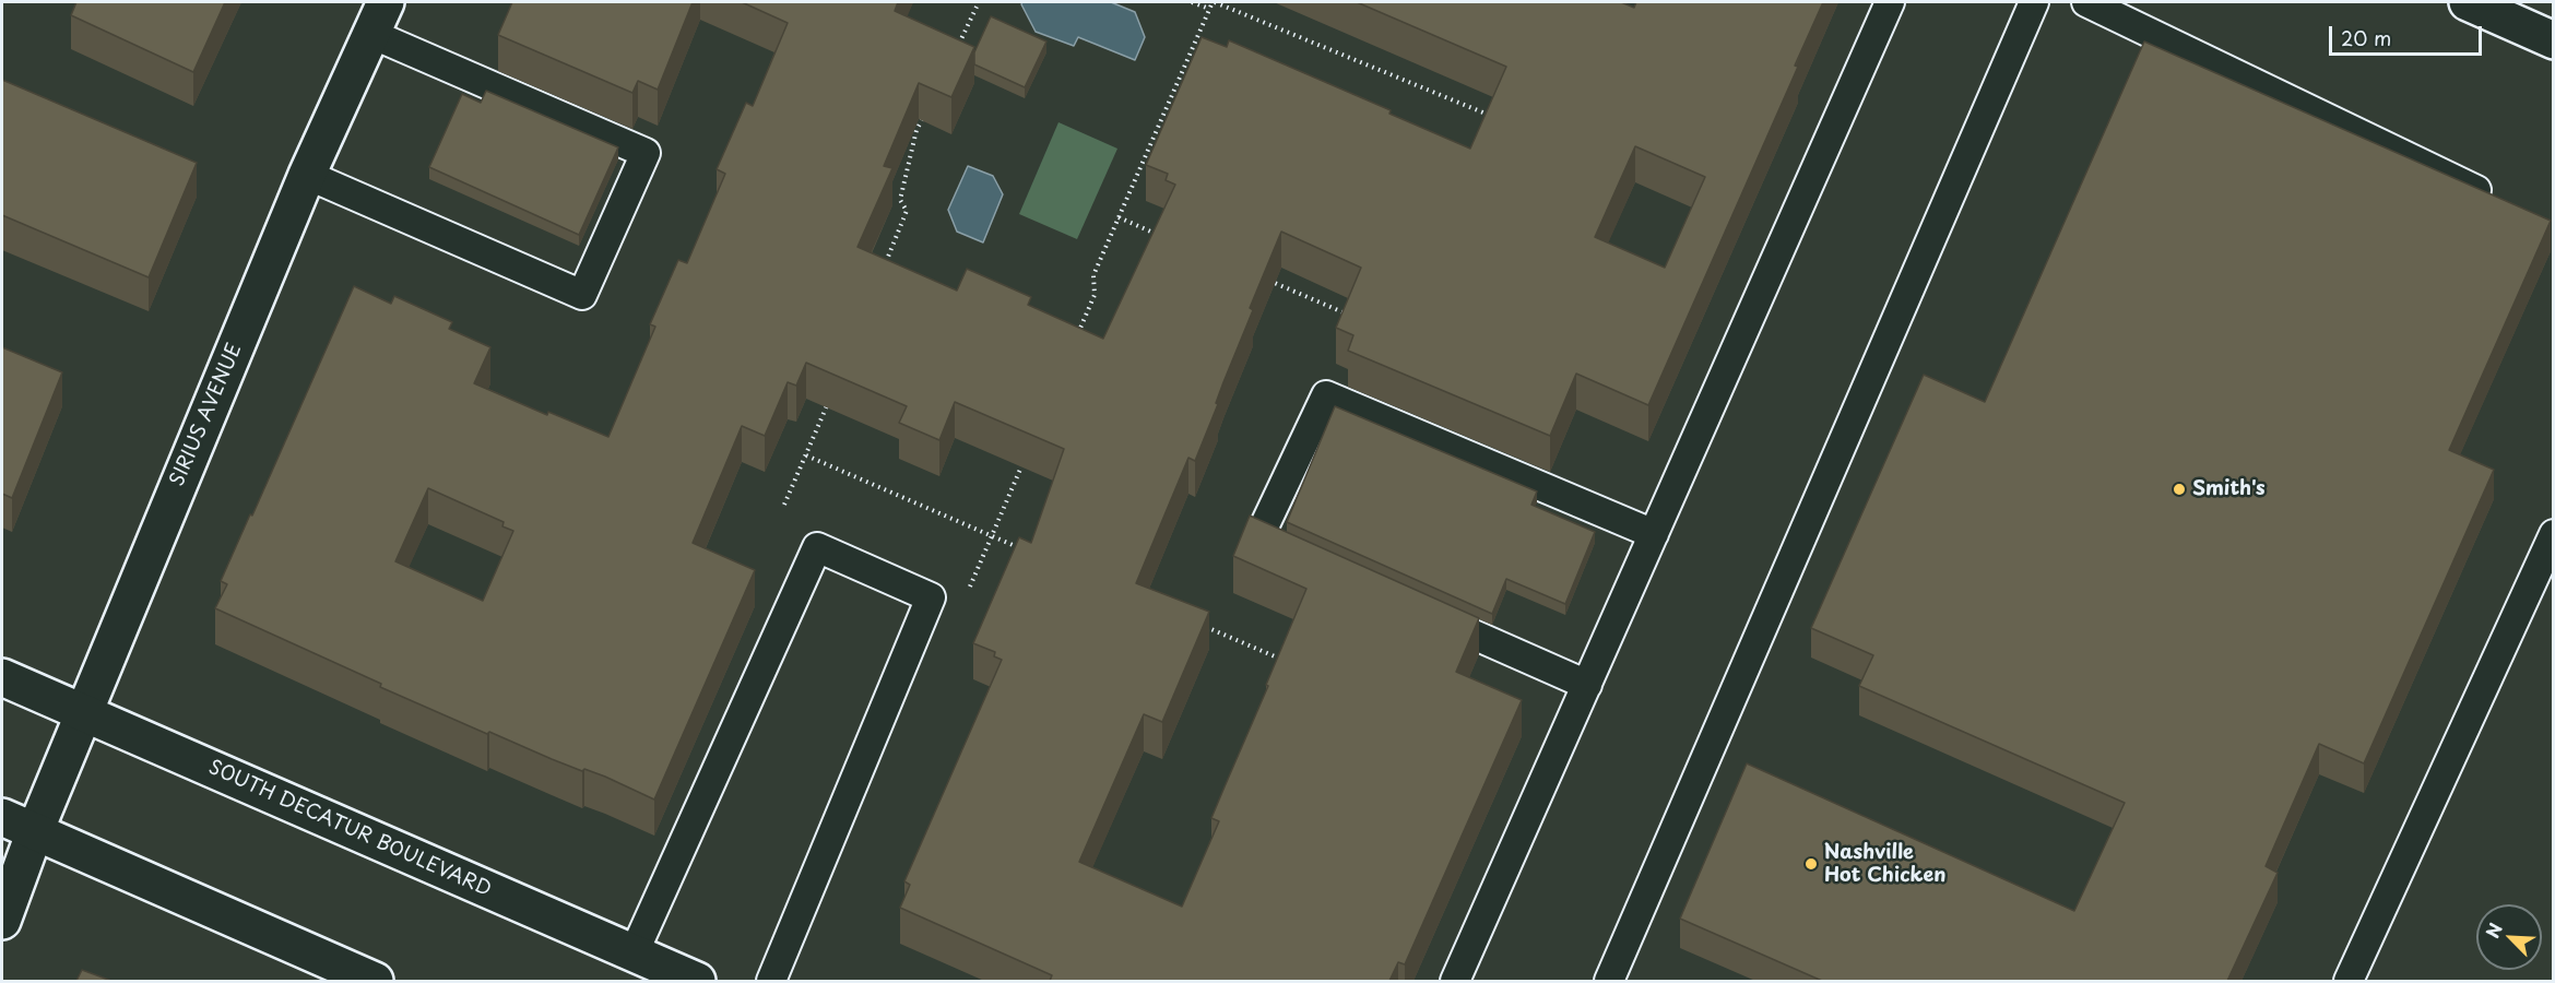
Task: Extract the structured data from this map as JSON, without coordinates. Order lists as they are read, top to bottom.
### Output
{
  "streets": {
    "main road": ["SIRIUS AVENUE", "SOUTH DECATUR BOULEVARD"]
  },
  "crossings": [
    ["SIRIUS AVENUE", "SOUTH DECATUR BOULEVARD"]
  ],
  "places": ["Smith's", "Nashville Hot Chicken"],
  "scale_bar": "20 m",
  "north": "top left"
}
